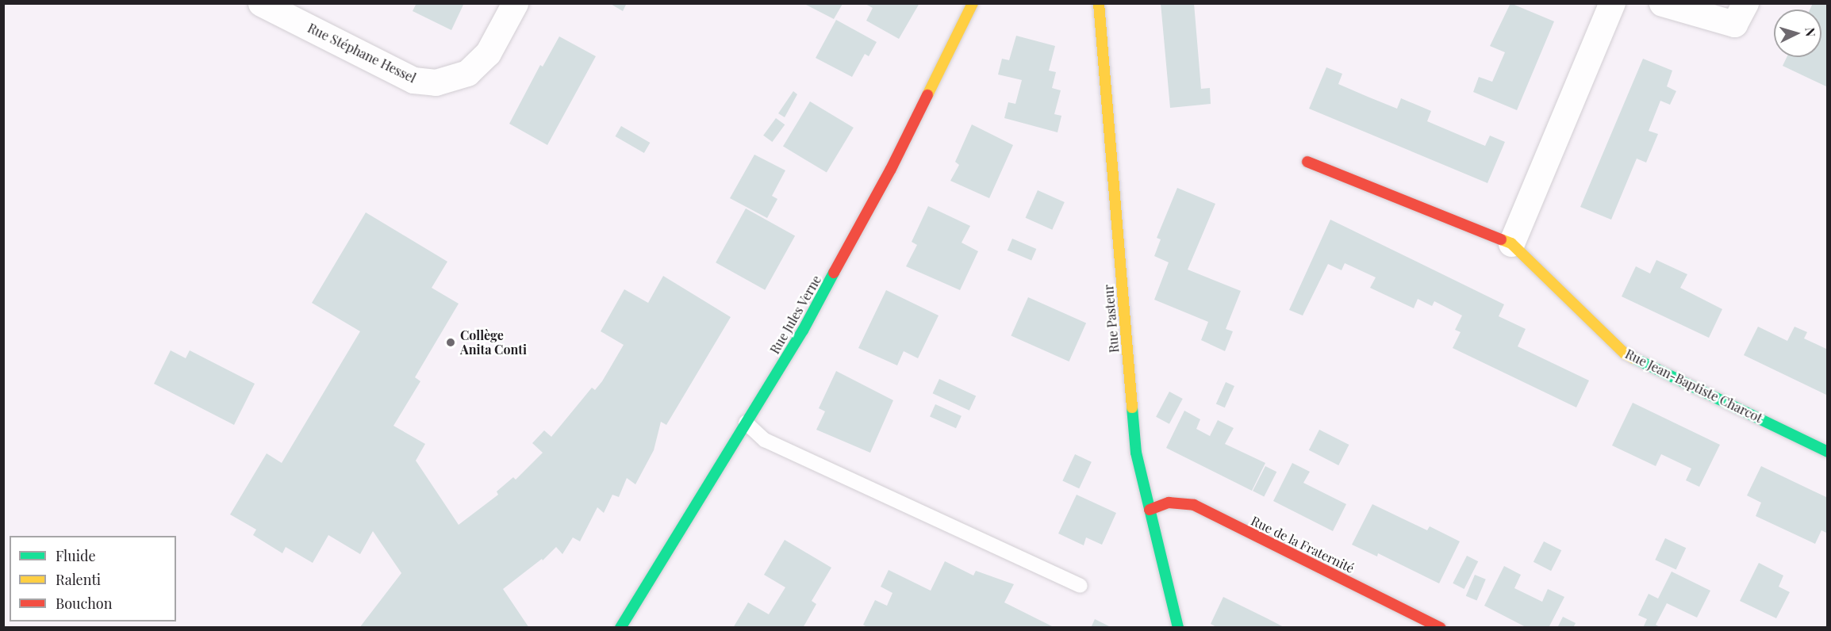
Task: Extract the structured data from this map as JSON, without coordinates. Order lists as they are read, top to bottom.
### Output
{
  "streets": {
    "street": [
      "Rue Stéphane Hessel",
      "Rue Jules Verne",
      "Rue Pasteur",
      "Rue Jean-Baptiste Charcot",
      "Rue de la Fraternité"
    ]
  },
  "crossings": [
    ["Rue Pasteur", "Rue de la Fraternité"]
  ],
  "places": ["Collège Anita Conti"],
  "legend": ["Fluide", "Ralenti", "Bouchon"],
  "north": "right"
}
